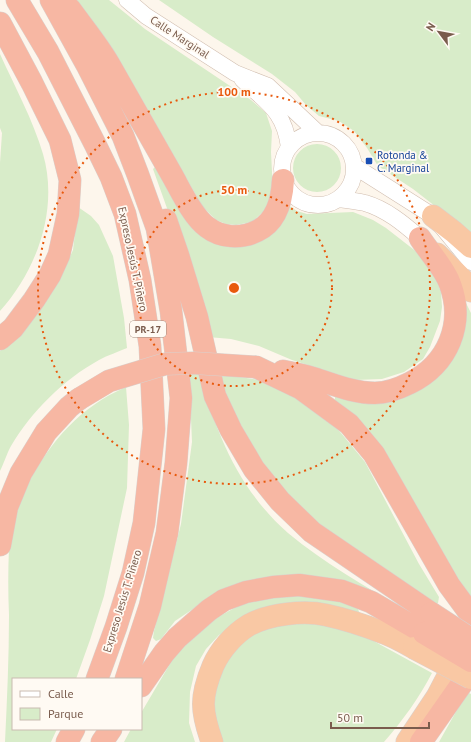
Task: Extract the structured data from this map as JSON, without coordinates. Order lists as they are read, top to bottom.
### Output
{
  "streets": {
    "highway": ["Expreso Jesús T. Piñero", "PR-17"],
    "street": ["Calle Marginal"]
  },
  "places": {
    "transit": ["Rotonda & C. Marginal"]
  },
  "legend": ["Calle", "Parque"],
  "scale_bar": "50 m",
  "north": "top left",
  "rings": ["100 m", "50 m"]
}
